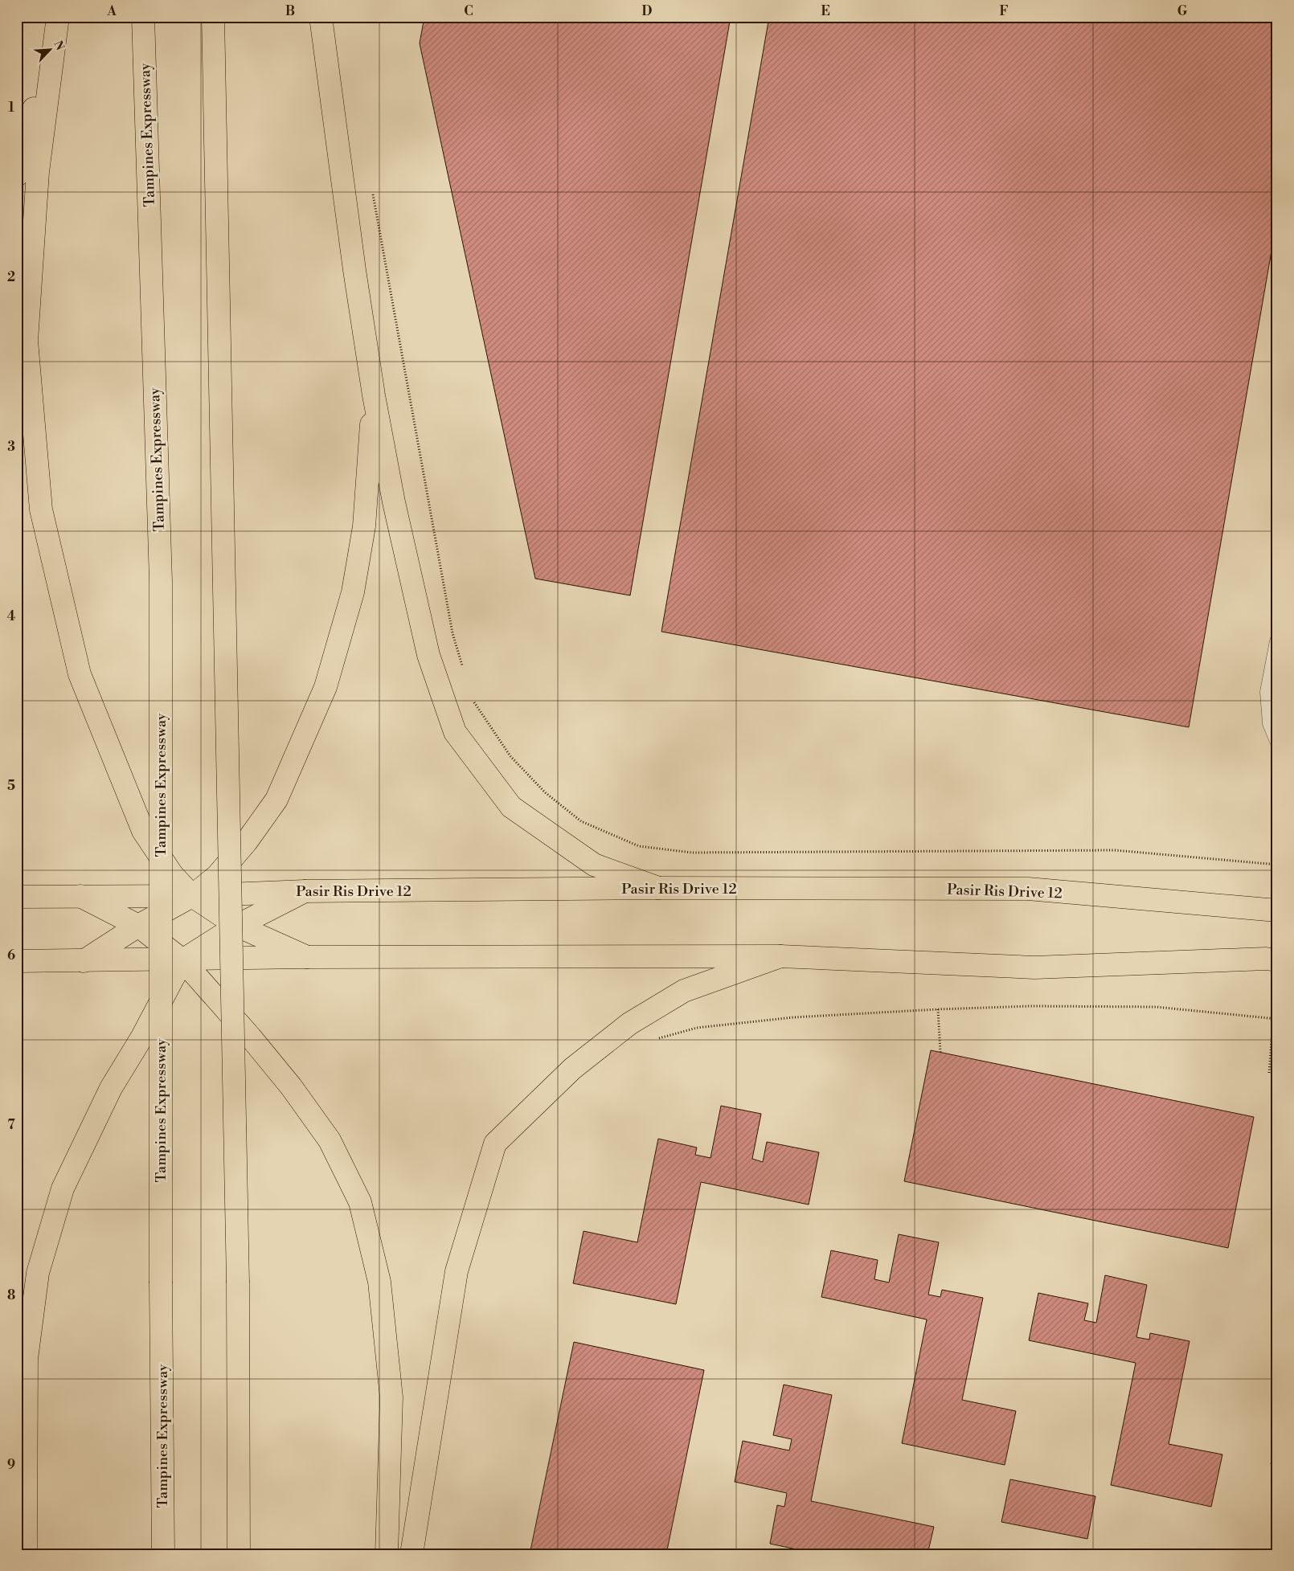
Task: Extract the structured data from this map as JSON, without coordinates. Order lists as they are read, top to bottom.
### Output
{
  "streets": {
    "main road": ["Tampines Expressway", "Pasir Ris Drive 12"]
  },
  "north": "top right",
  "grid": {
    "columns": [
      "A",
      "B",
      "C",
      "D",
      "E",
      "F",
      "G"
    ],
    "rows": [
      "1",
      "2",
      "3",
      "4",
      "5",
      "6",
      "7",
      "8",
      "9"
    ]
  }
}
